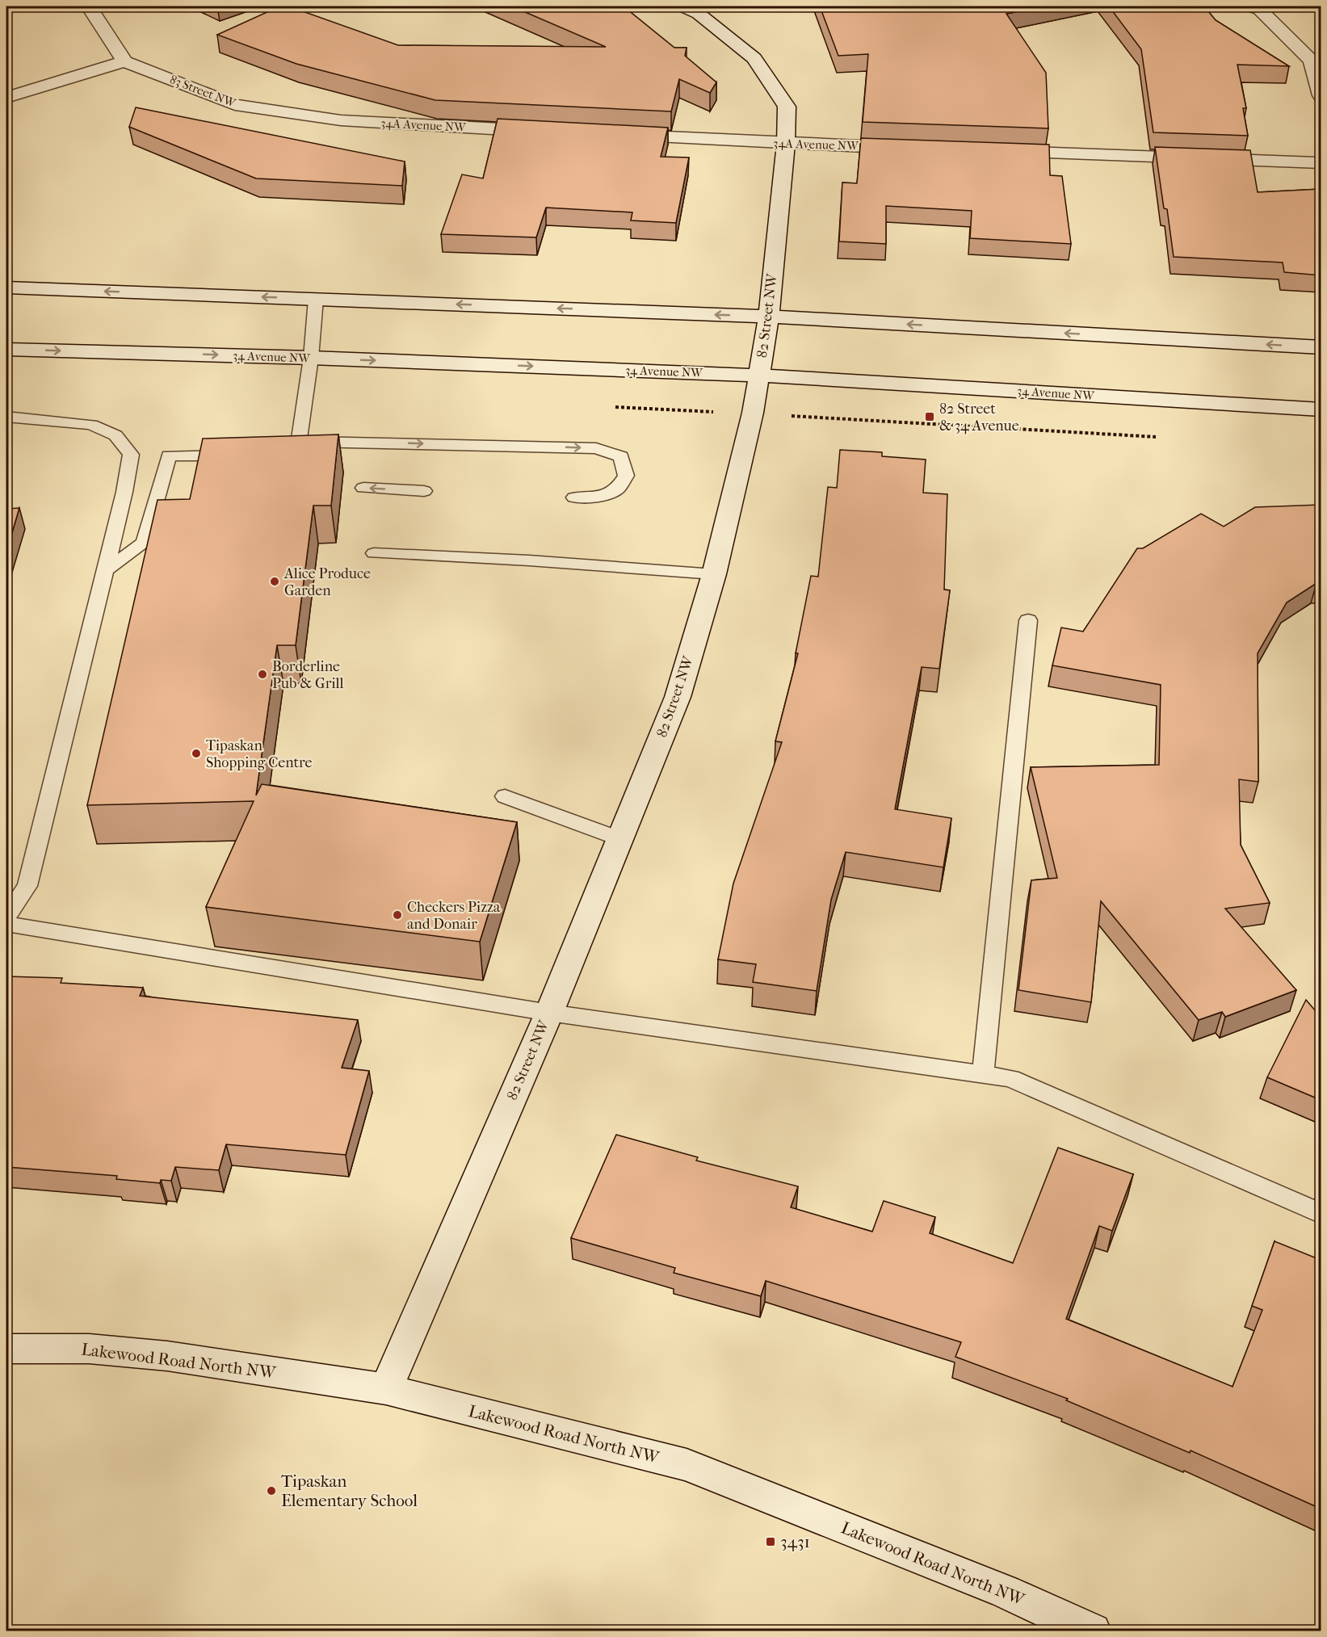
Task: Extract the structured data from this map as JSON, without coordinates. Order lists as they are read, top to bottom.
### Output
{
  "streets": {
    "street": [
      "83 Street NW",
      "34A Avenue NW",
      "82 Street NW",
      "34 Avenue NW",
      "Lakewood Road North NW"
    ]
  },
  "crossings": [
    ["83 Street NW", "34A Avenue NW"],
    ["34A Avenue NW", "82 Street NW"],
    ["82 Street NW", "34 Avenue NW"],
    ["82 Street NW", "Lakewood Road North NW"]
  ],
  "places": {
    "transit": ["82 Street & 34 Avenue", "3431"],
    "other": [
      "Alice Produce Garden",
      "Borderline Pub & Grill",
      "Tipaskan Shopping Centre",
      "Checkers Pizza and Donair",
      "Tipaskan Elementary School"
    ]
  }
}
